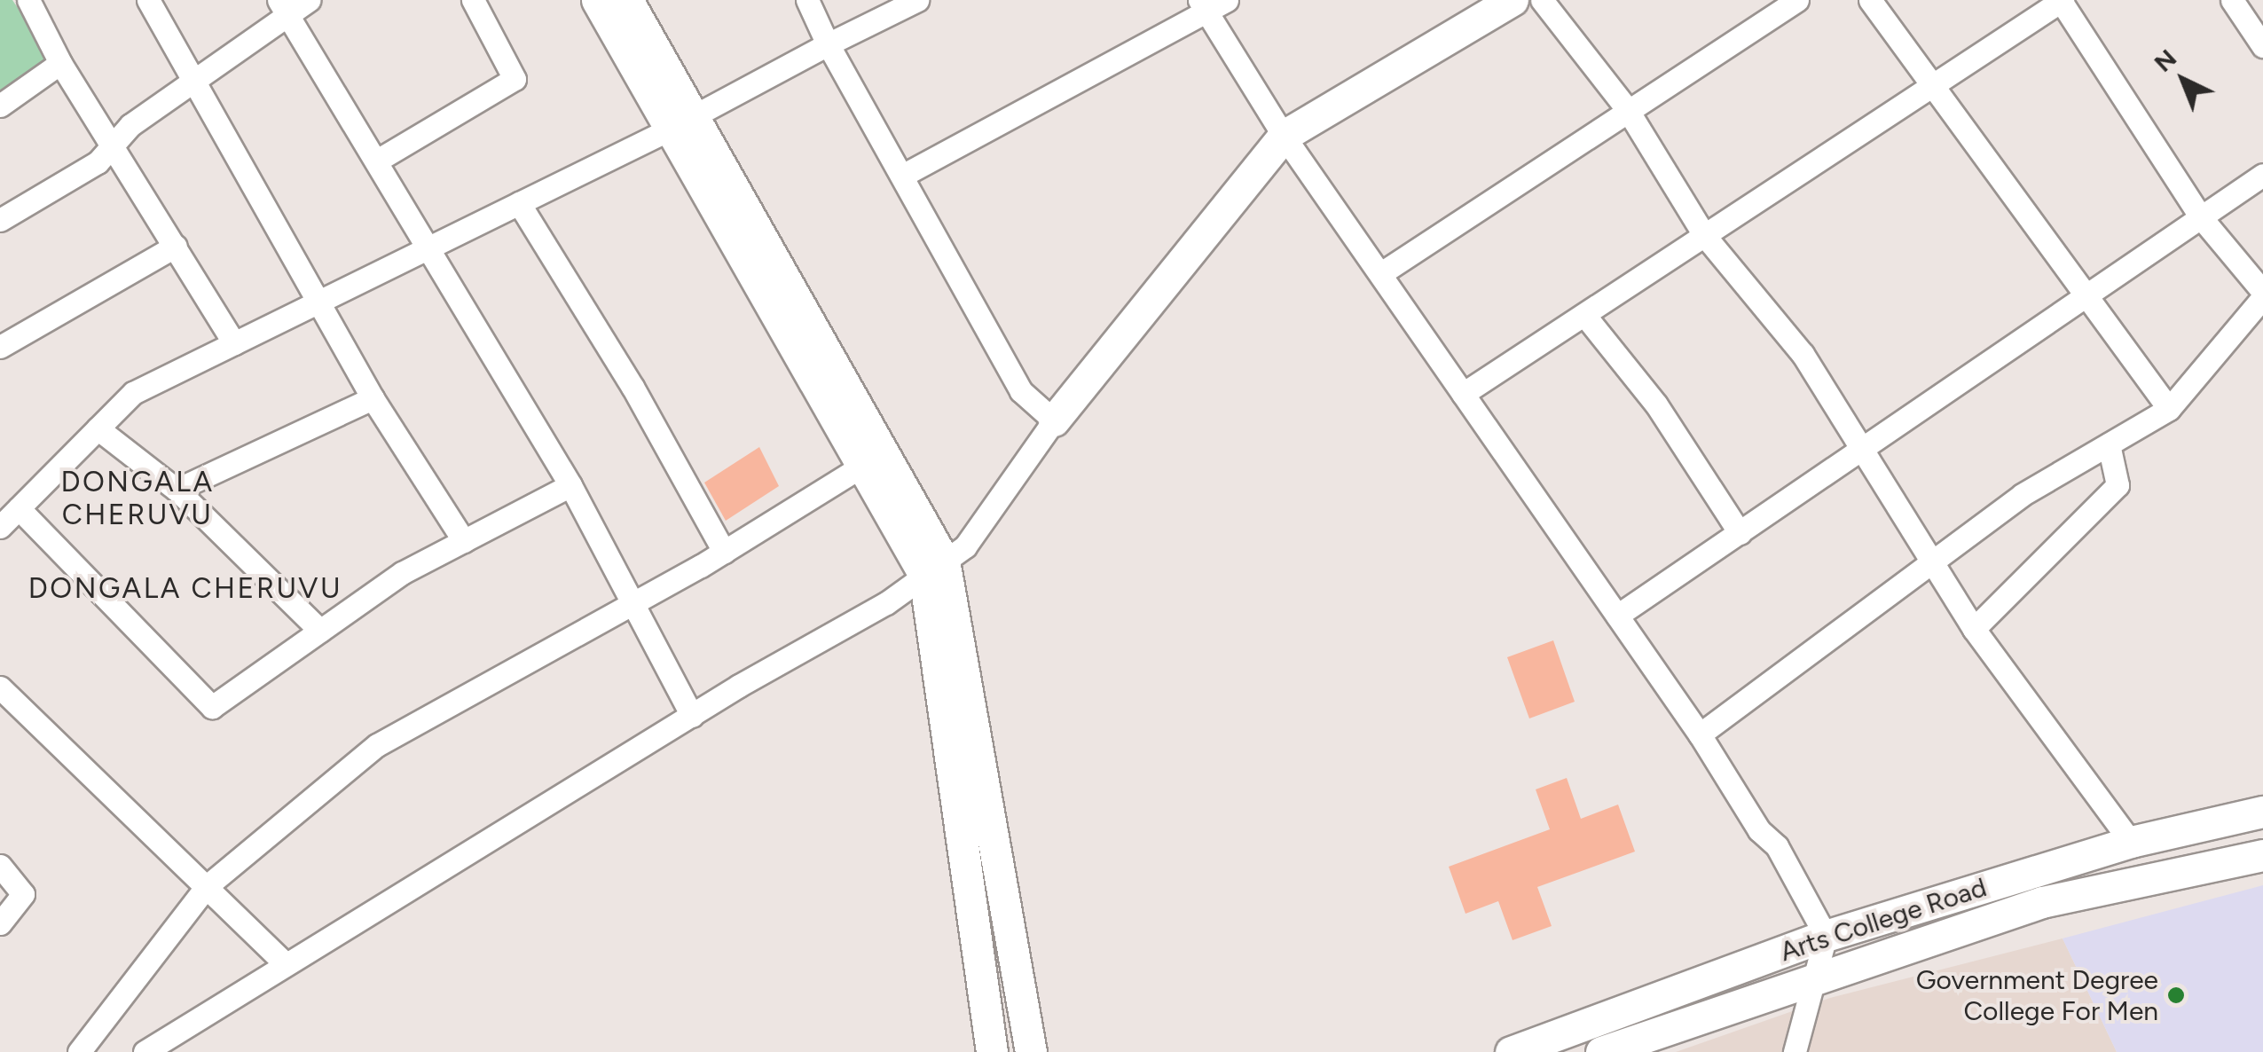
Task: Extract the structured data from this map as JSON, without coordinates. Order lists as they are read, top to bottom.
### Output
{
  "streets": {
    "main road": ["Arts College Road"]
  },
  "districts": ["DONGALA CHERUVU", "DONGALA CHERUVU"],
  "places": ["Government Degree College For Men"],
  "north": "top left"
}
